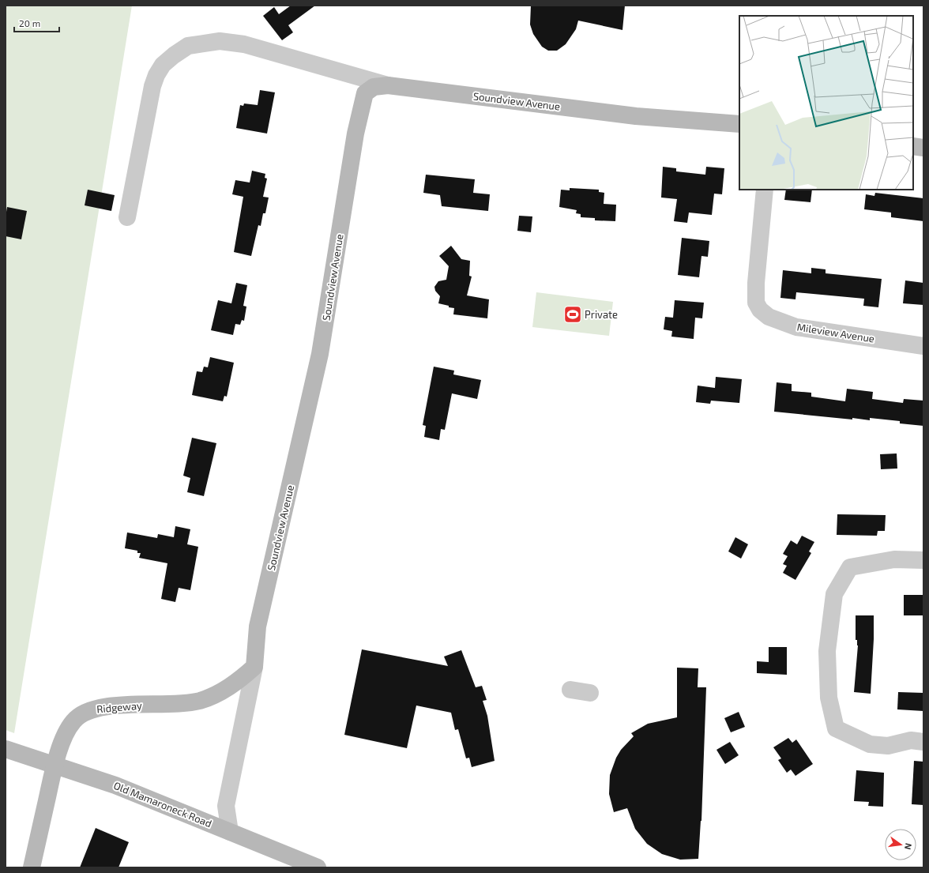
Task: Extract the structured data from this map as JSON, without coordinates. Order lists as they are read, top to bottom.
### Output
{
  "streets": {
    "street": [
      "Soundview Avenue",
      "Mileview Avenue",
      "Ridgeway",
      "Old Mamaroneck Road"
    ]
  },
  "crossings": [
    ["Soundview Avenue", "Ridgeway"],
    ["Soundview Avenue", "Old Mamaroneck Road"],
    ["Ridgeway", "Old Mamaroneck Road"]
  ],
  "places": {
    "sports": ["Private"]
  },
  "scale_bar": "20 m",
  "north": "right"
}
